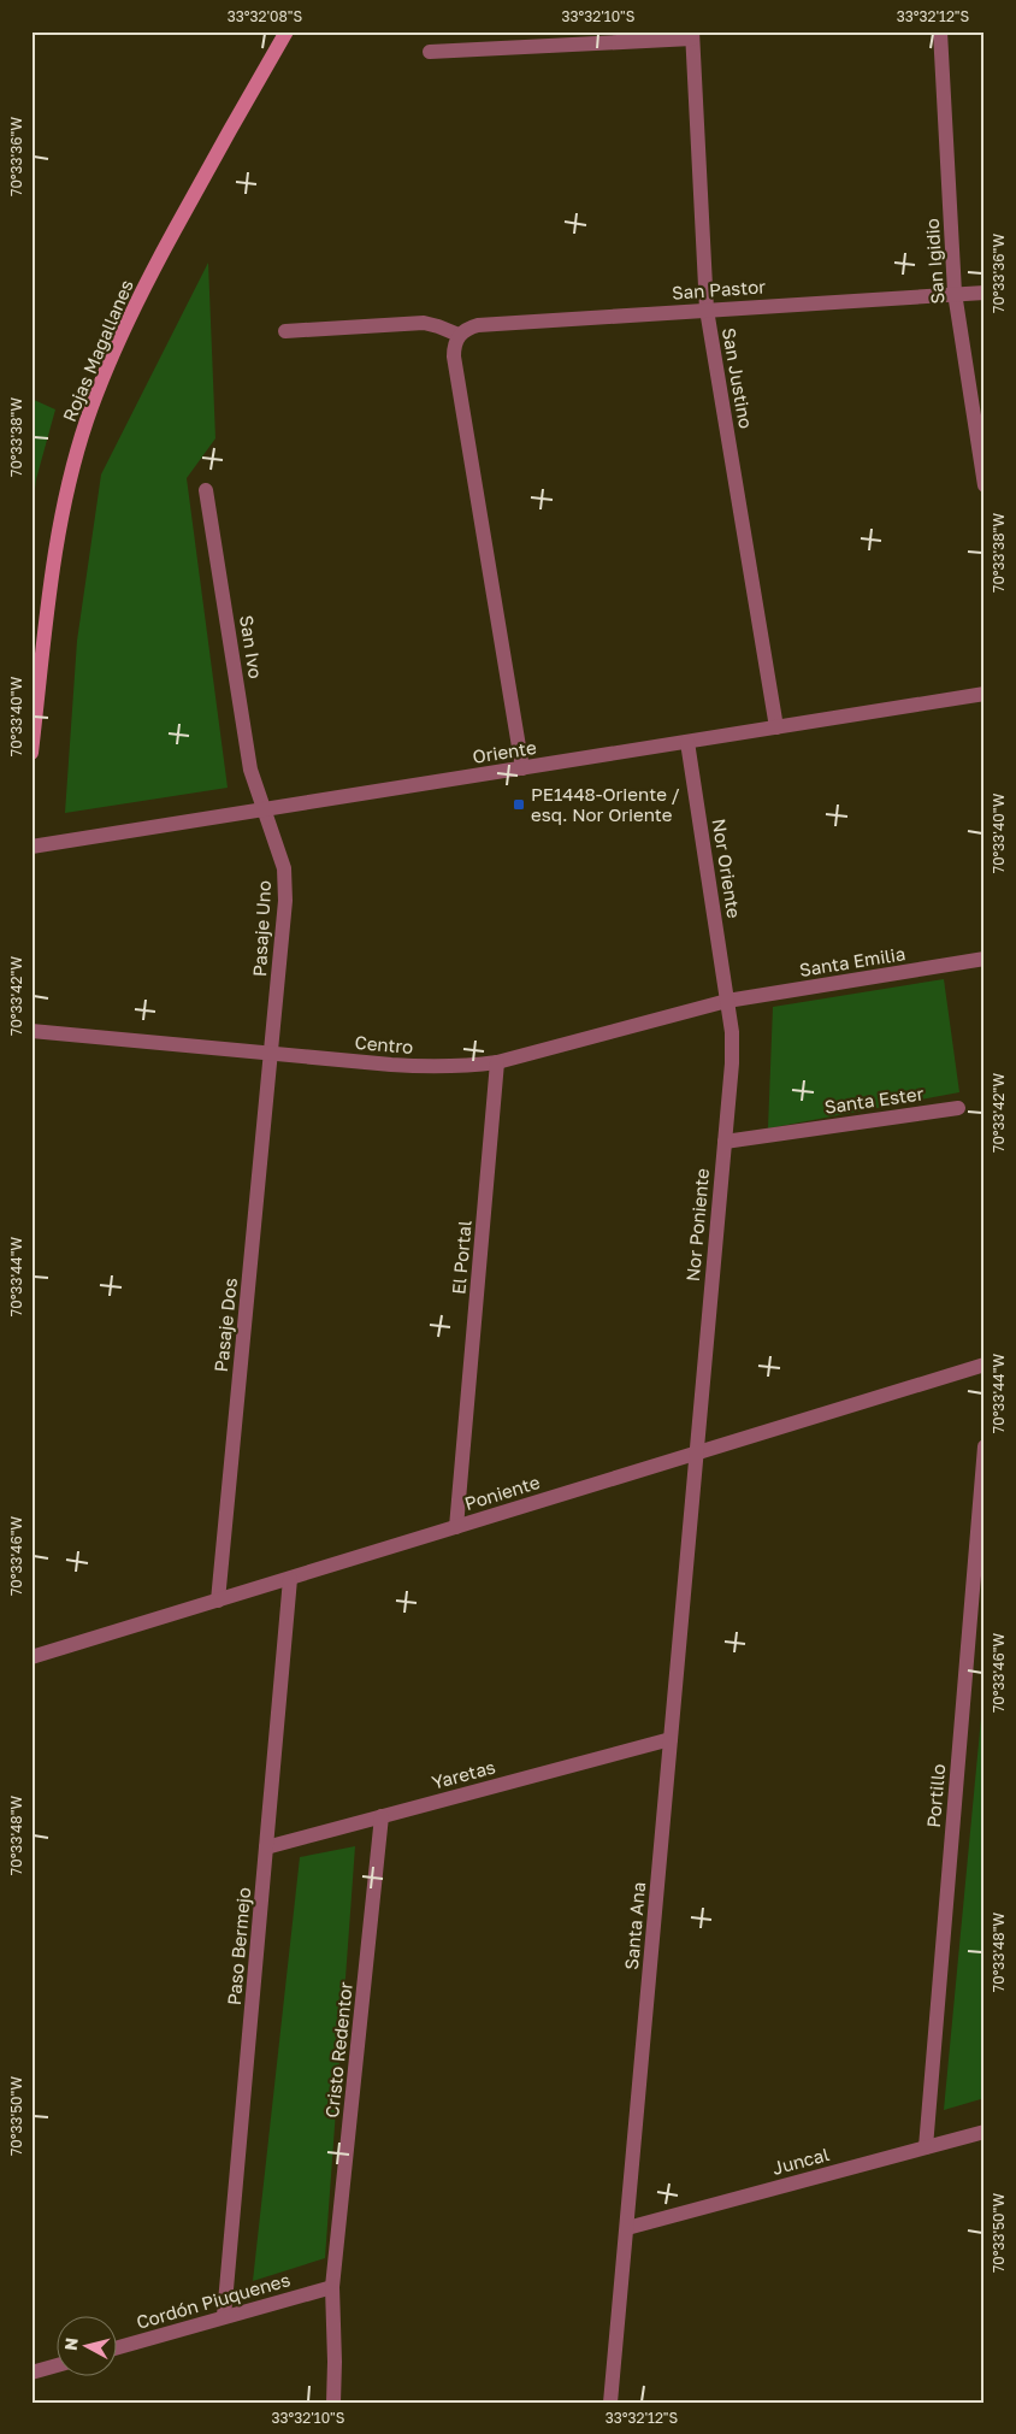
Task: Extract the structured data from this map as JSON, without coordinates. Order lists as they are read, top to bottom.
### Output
{
  "streets": {
    "street": [
      "San Igidio",
      "San Pastor",
      "Rojas Magallanes",
      "San Justino",
      "San Ivo",
      "Oriente",
      "Nor Oriente",
      "Pasaje Uno",
      "Santa Emilia",
      "Centro",
      "Santa Ester",
      "Nor Poniente",
      "El Portal",
      "Pasaje Dos",
      "Poniente",
      "Yaretas",
      "Portillo",
      "Santa Ana",
      "Paso Bermejo",
      "Cristo Redentor",
      "Juncal",
      "Cordón Piuquenes"
    ]
  },
  "crossings": [
    ["San Igidio", "San Pastor"],
    ["San Pastor", "San Justino"],
    ["San Justino", "Oriente"],
    ["San Ivo", "Oriente"],
    ["San Ivo", "Pasaje Uno"],
    ["Oriente", "Nor Oriente"],
    ["Oriente", "Pasaje Uno"],
    ["Nor Oriente", "Santa Emilia"],
    ["Nor Oriente", "Centro"],
    ["Nor Oriente", "Nor Poniente"],
    ["Pasaje Uno", "Centro"],
    ["Pasaje Uno", "Pasaje Dos"],
    ["Santa Emilia", "Centro"],
    ["Santa Emilia", "Nor Poniente"],
    ["Centro", "Nor Poniente"],
    ["Centro", "El Portal"],
    ["Centro", "Pasaje Dos"],
    ["Santa Ester", "Nor Poniente"],
    ["Nor Poniente", "Poniente"],
    ["Nor Poniente", "Santa Ana"],
    ["El Portal", "Poniente"],
    ["Pasaje Dos", "Poniente"],
    ["Poniente", "Santa Ana"],
    ["Poniente", "Paso Bermejo"],
    ["Yaretas", "Santa Ana"],
    ["Yaretas", "Paso Bermejo"],
    ["Yaretas", "Cristo Redentor"],
    ["Portillo", "Juncal"],
    ["Santa Ana", "Juncal"],
    ["Paso Bermejo", "Cordón Piuquenes"],
    ["Cristo Redentor", "Cordón Piuquenes"]
  ],
  "places": {
    "transit": ["PE1448-Oriente / esq. Nor Oriente"]
  },
  "north": "left",
  "coordinates": [
    "33°32'08\"S",
    "33°32'10\"S",
    "33°32'12\"S",
    "70°33'36\"W",
    "70°33'38\"W",
    "70°33'40\"W",
    "70°33'42\"W",
    "70°33'44\"W",
    "70°33'46\"W",
    "70°33'48\"W",
    "70°33'50\"W"
  ]
}
